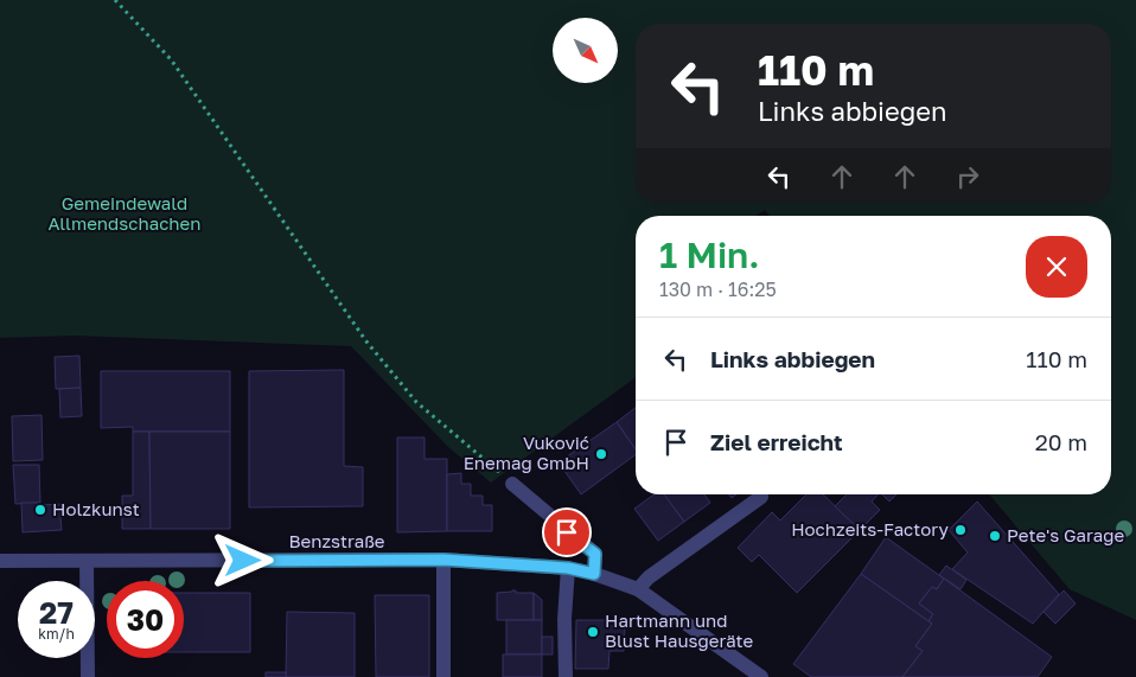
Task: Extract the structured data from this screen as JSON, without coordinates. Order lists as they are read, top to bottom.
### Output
{
  "streets": {
    "street": ["Benzstraße"]
  },
  "parks": ["Gemeindewald Allmendschachen"],
  "places": [
    "Vuković Enemag GmbH",
    "Holzkunst",
    "Hochzeits-Factory",
    "Pete's Garage",
    "Hartmann und Blust Hausgeräte"
  ],
  "north": "bottom right",
  "page": {
    "turn": ["110 m", "Links abbiegen"],
    "heading": ["1 Min.", "130 m · 16:25"],
    "list": [
      {
        "name": "Links abbiegen",
        "value": "110 m"
      },
      {
        "name": "Ziel erreicht",
        "value": "20 m"
      }
    ],
    "speed": "27 km/h",
    "limit": "30"
  }
}
